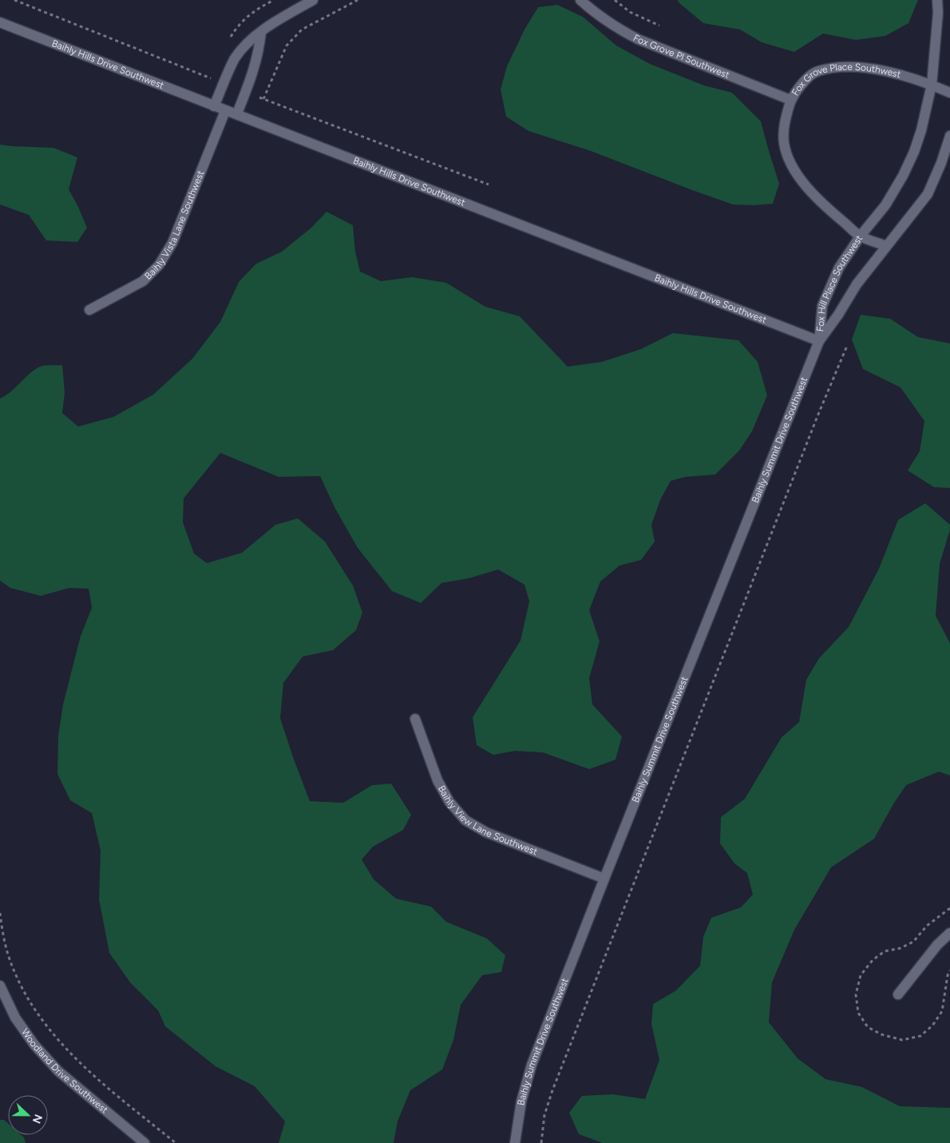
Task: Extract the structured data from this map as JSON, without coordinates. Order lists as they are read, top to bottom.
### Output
{
  "streets": {
    "street": [
      "Fox Grove Pl Southwest",
      "Baihly Hills Drive Southwest",
      "Fox Grove Place Southwest",
      "Baihly Vista Lane Southwest",
      "Fox Hill Place Southwest",
      "Baihly Summit Drive Southwest",
      "Baihly View Lane Southwest",
      "Woodland Drive Southwest"
    ]
  },
  "crossings": [
    ["Fox Grove Pl Southwest", "Fox Grove Place Southwest"],
    ["Baihly Hills Drive Southwest", "Baihly Vista Lane Southwest"],
    ["Baihly Hills Drive Southwest", "Fox Hill Place Southwest"],
    ["Baihly Hills Drive Southwest", "Baihly Summit Drive Southwest"],
    ["Fox Grove Place Southwest", "Fox Hill Place Southwest"],
    ["Fox Hill Place Southwest", "Baihly Summit Drive Southwest"],
    ["Baihly Summit Drive Southwest", "Baihly View Lane Southwest"]
  ],
  "north": "right"
}
